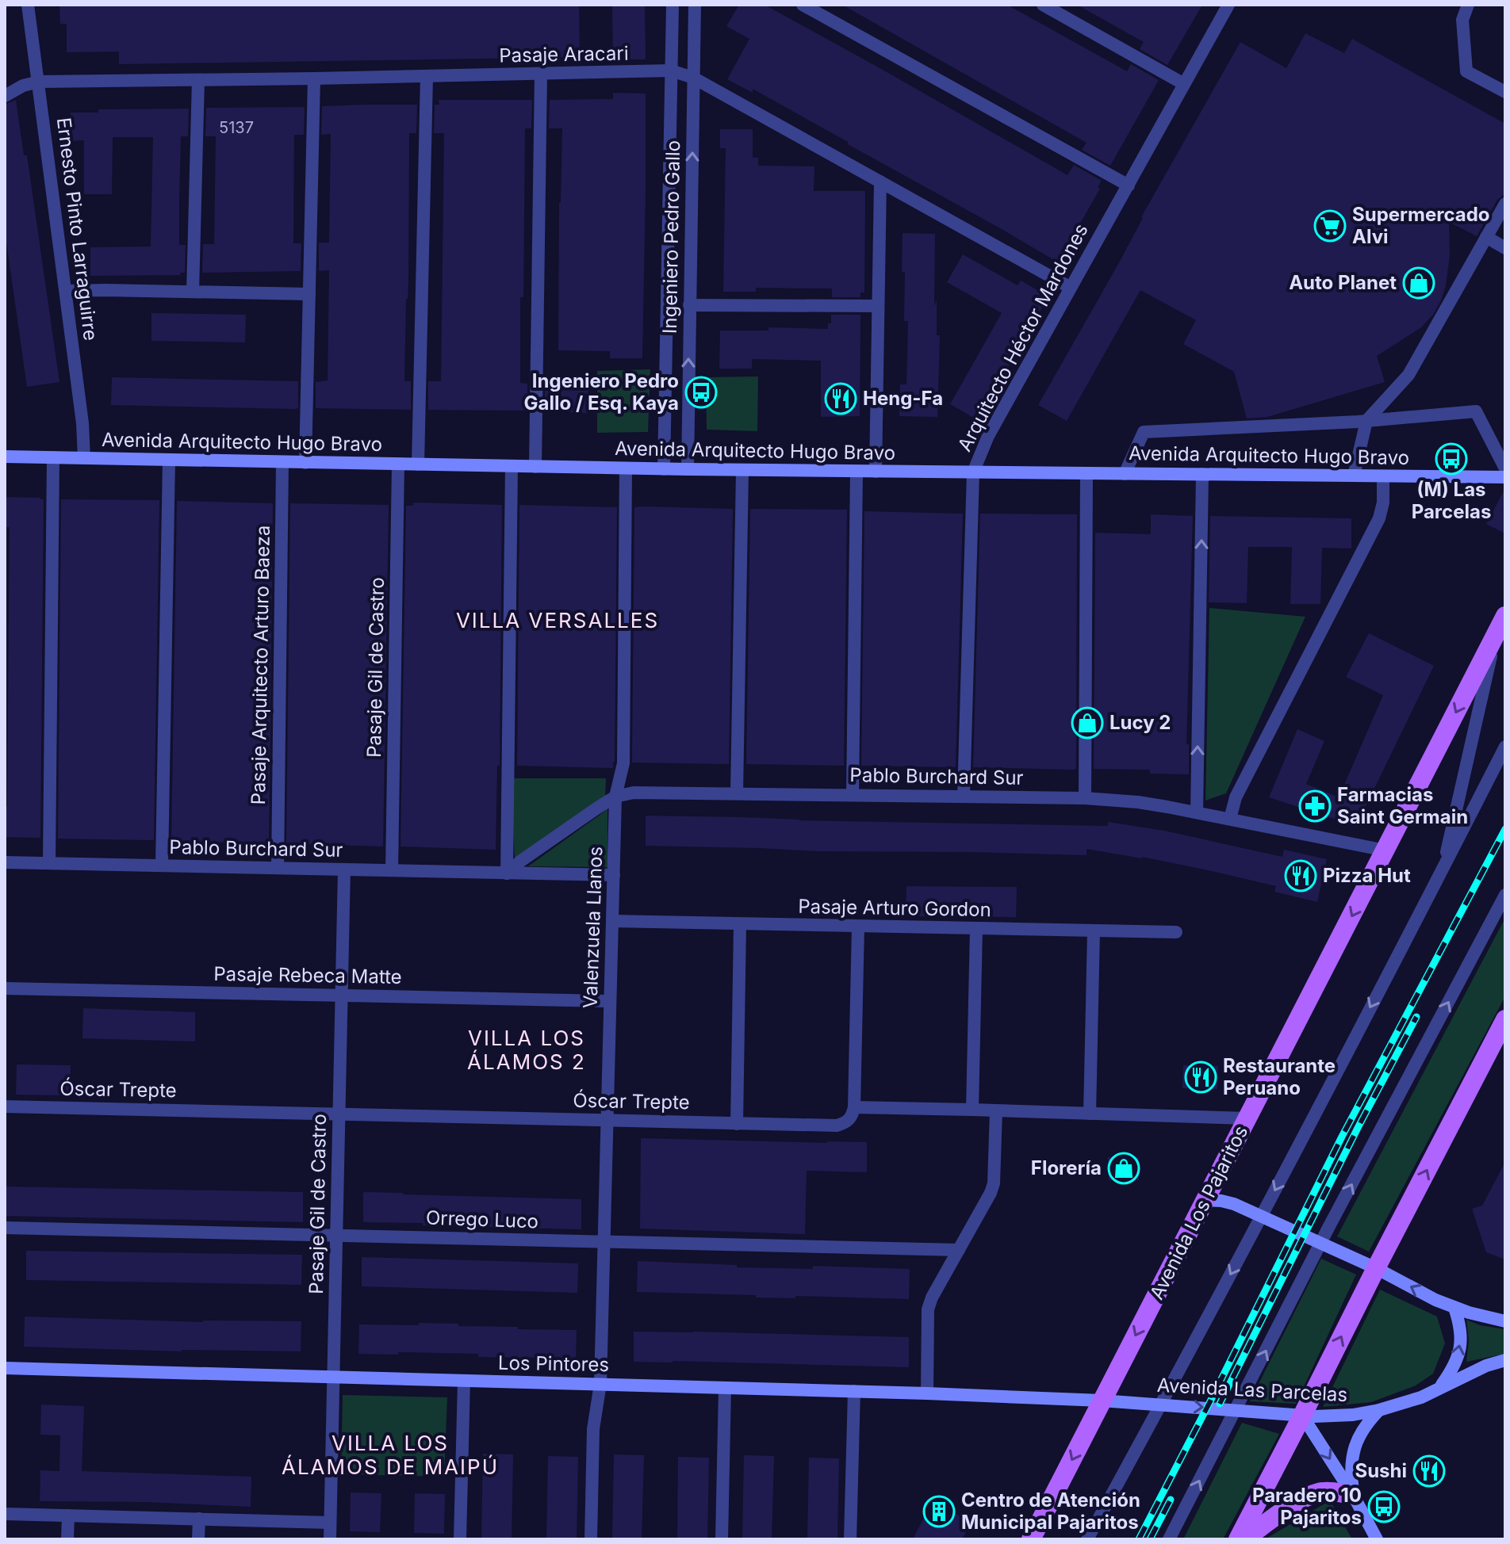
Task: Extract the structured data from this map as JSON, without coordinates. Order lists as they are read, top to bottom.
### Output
{
  "streets": {
    "main road": ["Avenida Los Pajaritos"],
    "street": [
      "Pasaje Aracari",
      "Ernesto Pinto Larraguirre",
      "Ingeniero Pedro Gallo",
      "Arquitecto Héctor Mardones",
      "Avenida Arquitecto Hugo Bravo",
      "Pasaje Arquitecto Arturo Baeza",
      "Pasaje Gil de Castro",
      "Pablo Burchard Sur",
      "Pasaje Arturo Gordon",
      "Valenzuela Llanos",
      "Pasaje Rebeca Matte",
      "Óscar Trepte",
      "Orrego Luco",
      "Los Pintores",
      "Avenida Las Parcelas"
    ]
  },
  "crossings": [
    ["Pasaje Aracari", "Ernesto Pinto Larraguirre"],
    ["Pasaje Aracari", "Ingeniero Pedro Gallo"],
    ["Pasaje Aracari", "Arquitecto Héctor Mardones"],
    ["Ernesto Pinto Larraguirre", "Avenida Arquitecto Hugo Bravo"],
    ["Ingeniero Pedro Gallo", "Avenida Arquitecto Hugo Bravo"],
    ["Arquitecto Héctor Mardones", "Avenida Arquitecto Hugo Bravo"],
    ["Arquitecto Héctor Mardones", "Pablo Burchard Sur"],
    ["Avenida Arquitecto Hugo Bravo", "Pasaje Arquitecto Arturo Baeza"],
    ["Avenida Arquitecto Hugo Bravo", "Pasaje Gil de Castro"],
    ["Avenida Arquitecto Hugo Bravo", "Valenzuela Llanos"],
    ["Pasaje Arquitecto Arturo Baeza", "Pablo Burchard Sur"],
    ["Pasaje Gil de Castro", "Pablo Burchard Sur"],
    ["Pasaje Gil de Castro", "Pasaje Rebeca Matte"],
    ["Pasaje Gil de Castro", "Óscar Trepte"],
    ["Pasaje Gil de Castro", "Orrego Luco"],
    ["Pasaje Gil de Castro", "Los Pintores"],
    ["Pablo Burchard Sur", "Valenzuela Llanos"],
    ["Pablo Burchard Sur", "Avenida Los Pajaritos"],
    ["Pasaje Arturo Gordon", "Valenzuela Llanos"],
    ["Valenzuela Llanos", "Pasaje Rebeca Matte"],
    ["Valenzuela Llanos", "Óscar Trepte"],
    ["Valenzuela Llanos", "Orrego Luco"],
    ["Valenzuela Llanos", "Los Pintores"],
    ["Avenida Los Pajaritos", "Los Pintores"],
    ["Avenida Los Pajaritos", "Avenida Las Parcelas"],
    ["Los Pintores", "Avenida Las Parcelas"]
  ],
  "one_way": ["Avenida Los Pajaritos"],
  "districts": ["VILLA VERSALLES", "VILLA LOS ÁLAMOS 2", "VILLA LOS ÁLAMOS DE MAIPÚ"],
  "places": {
    "supermarket": ["Supermercado Alvi"],
    "shop": ["Auto Planet", "Lucy 2", "Florería"],
    "bus stop": ["Ingeniero Pedro Gallo / Esq. Kaya", "(M) Las Parcelas", "Paradero 10 Pajaritos"],
    "restaurant": [
      "Heng-Fa",
      "Pizza Hut",
      "Restaurante Peruano",
      "Sushi"
    ],
    "pharmacy": ["Farmacias Saint Germain"],
    "building": ["Centro de Atención Municipal Pajaritos"]
  },
  "house_numbers": ["5137"]
}
